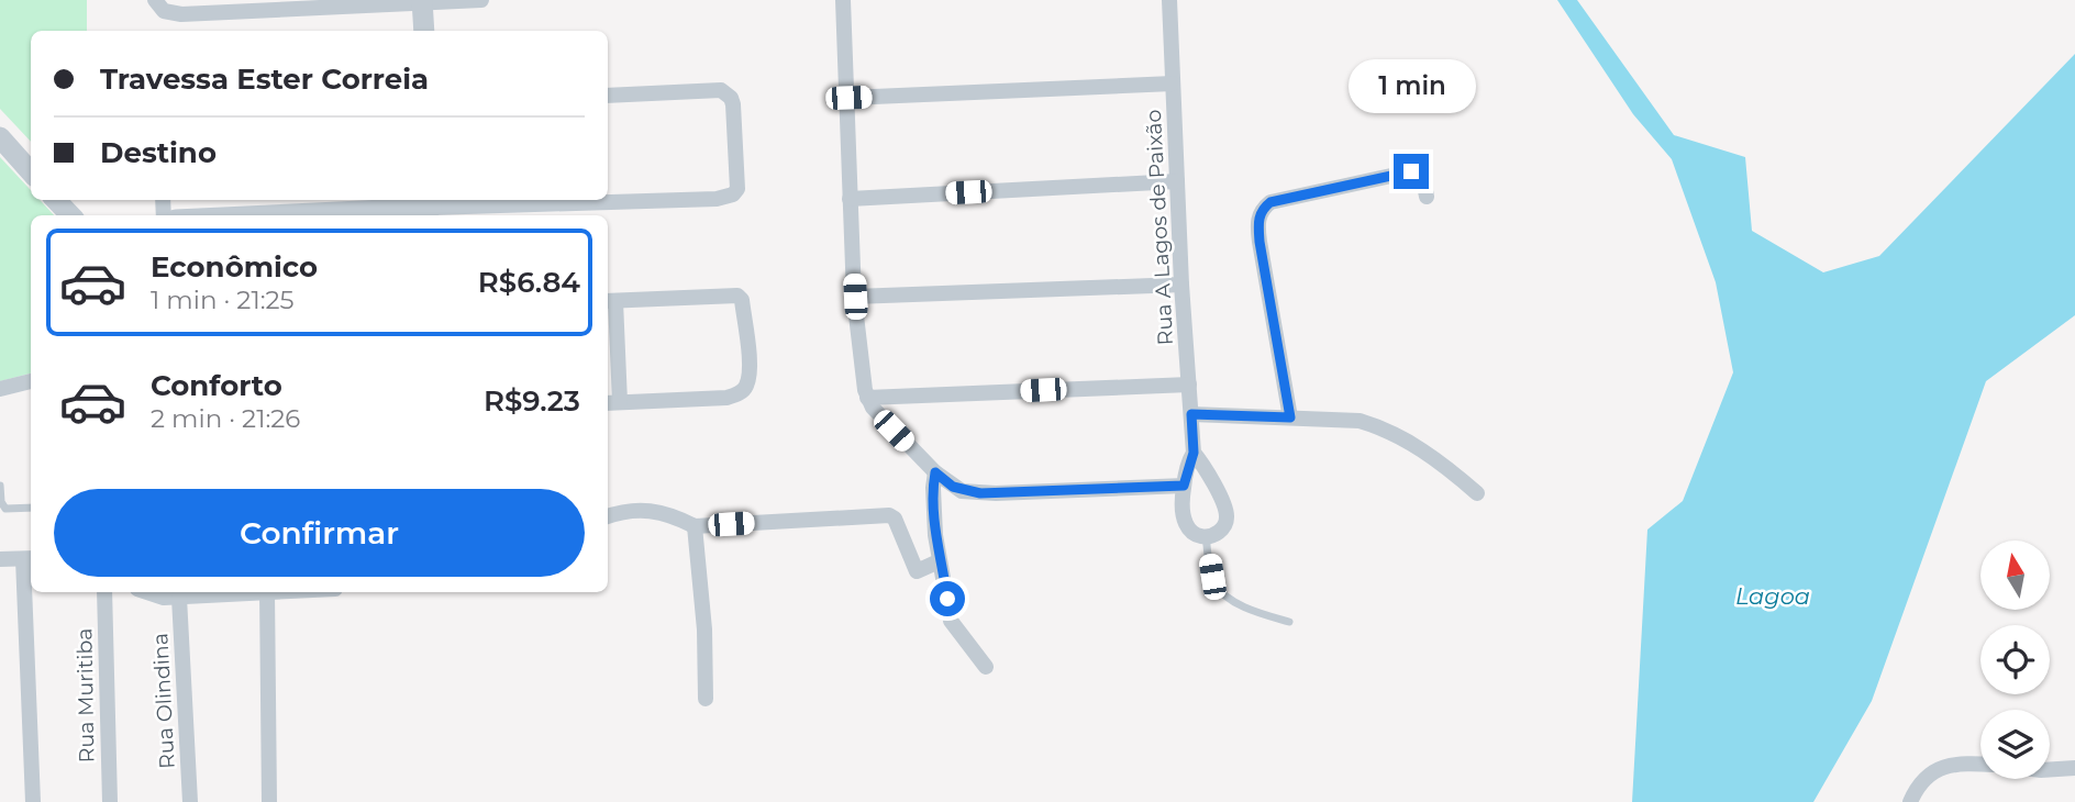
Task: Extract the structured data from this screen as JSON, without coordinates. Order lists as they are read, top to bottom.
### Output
{
  "streets": {
    "street": ["Rua A Lagos de Paixão", "Rua Muritiba", "Rua Olindina"]
  },
  "water": ["Lagoa"],
  "north": "top",
  "page": {
    "banner": ["Travessa Ester Correia", "Destino"],
    "bubble": "1 min",
    "list": [
      {
        "name": "Econômico",
        "note": "1 min · 21:25",
        "value": "R$6.84"
      },
      {
        "name": "Conforto",
        "note": "2 min · 21:26",
        "value": "R$9.23"
      }
    ],
    "buttons": "Confirmar"
  }
}
